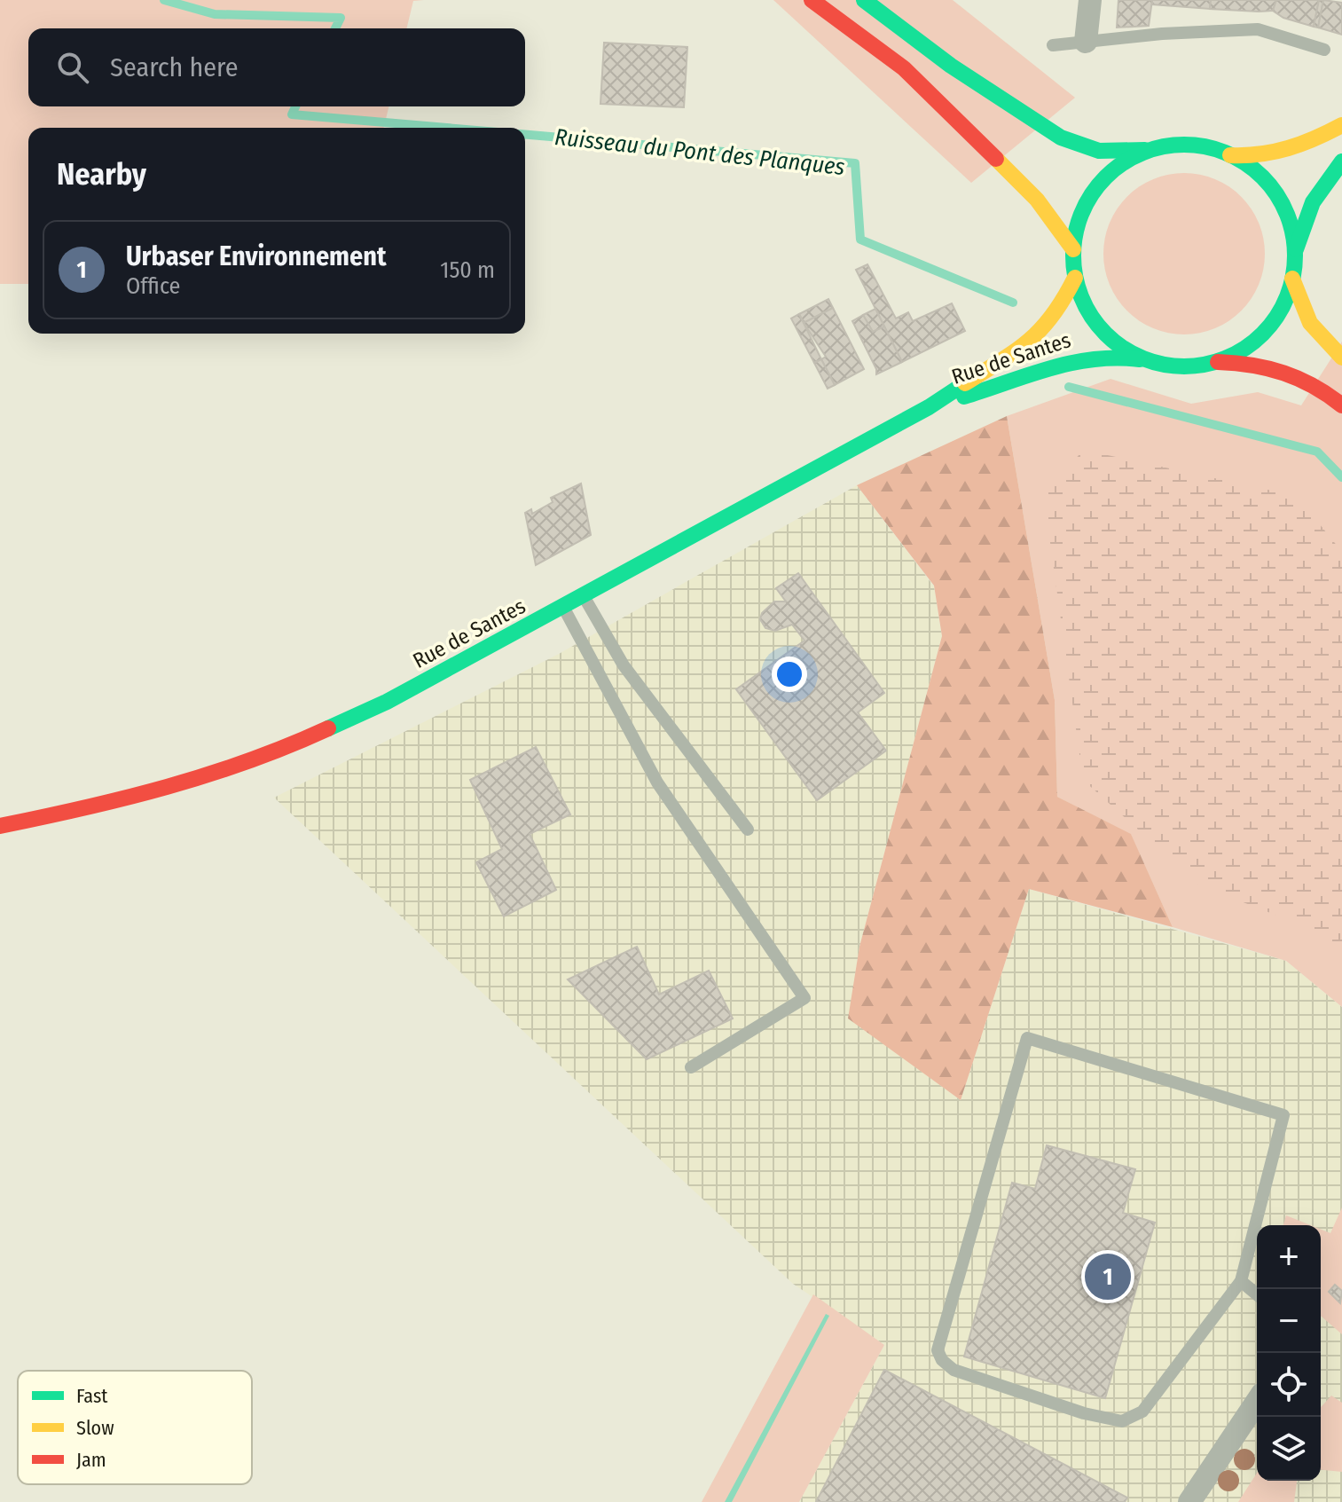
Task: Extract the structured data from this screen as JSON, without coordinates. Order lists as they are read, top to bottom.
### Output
{
  "streets": {
    "street": ["Rue de Santes"]
  },
  "water": ["Ruisseau du Pont des Planques"],
  "legend": ["Fast", "Slow", "Jam"],
  "page": {
    "search": "Search here",
    "heading": "Nearby",
    "list": [
      {
        "mark": "1",
        "name": "Urbaser Environnement",
        "note": "Office",
        "value": "150 m"
      }
    ],
    "map_buttons": ["+", "−"],
    "pins": "1"
  }
}
